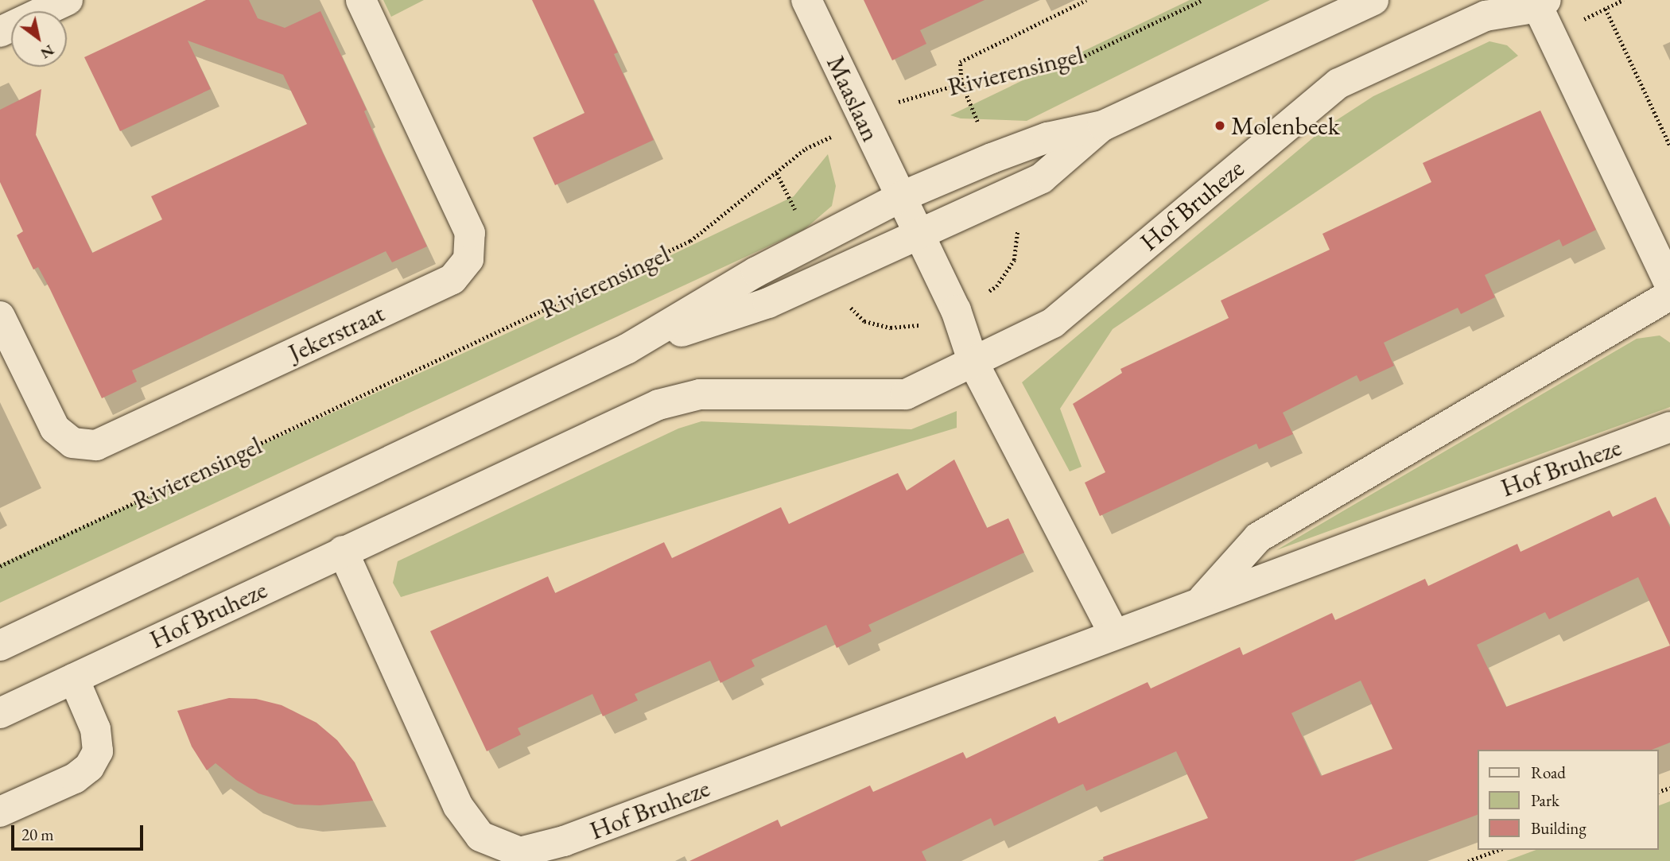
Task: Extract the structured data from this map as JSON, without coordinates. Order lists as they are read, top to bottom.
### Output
{
  "streets": {
    "street": ["Maaslaan", "Hof Bruheze", "Jekerstraat"],
    "path": ["Rivierensingel"]
  },
  "crossings": [
    ["Rivierensingel", "Maaslaan"]
  ],
  "places": ["Molenbeek"],
  "legend": ["Road", "Park", "Building"],
  "scale_bar": "20 m",
  "north": "bottom right"
}
